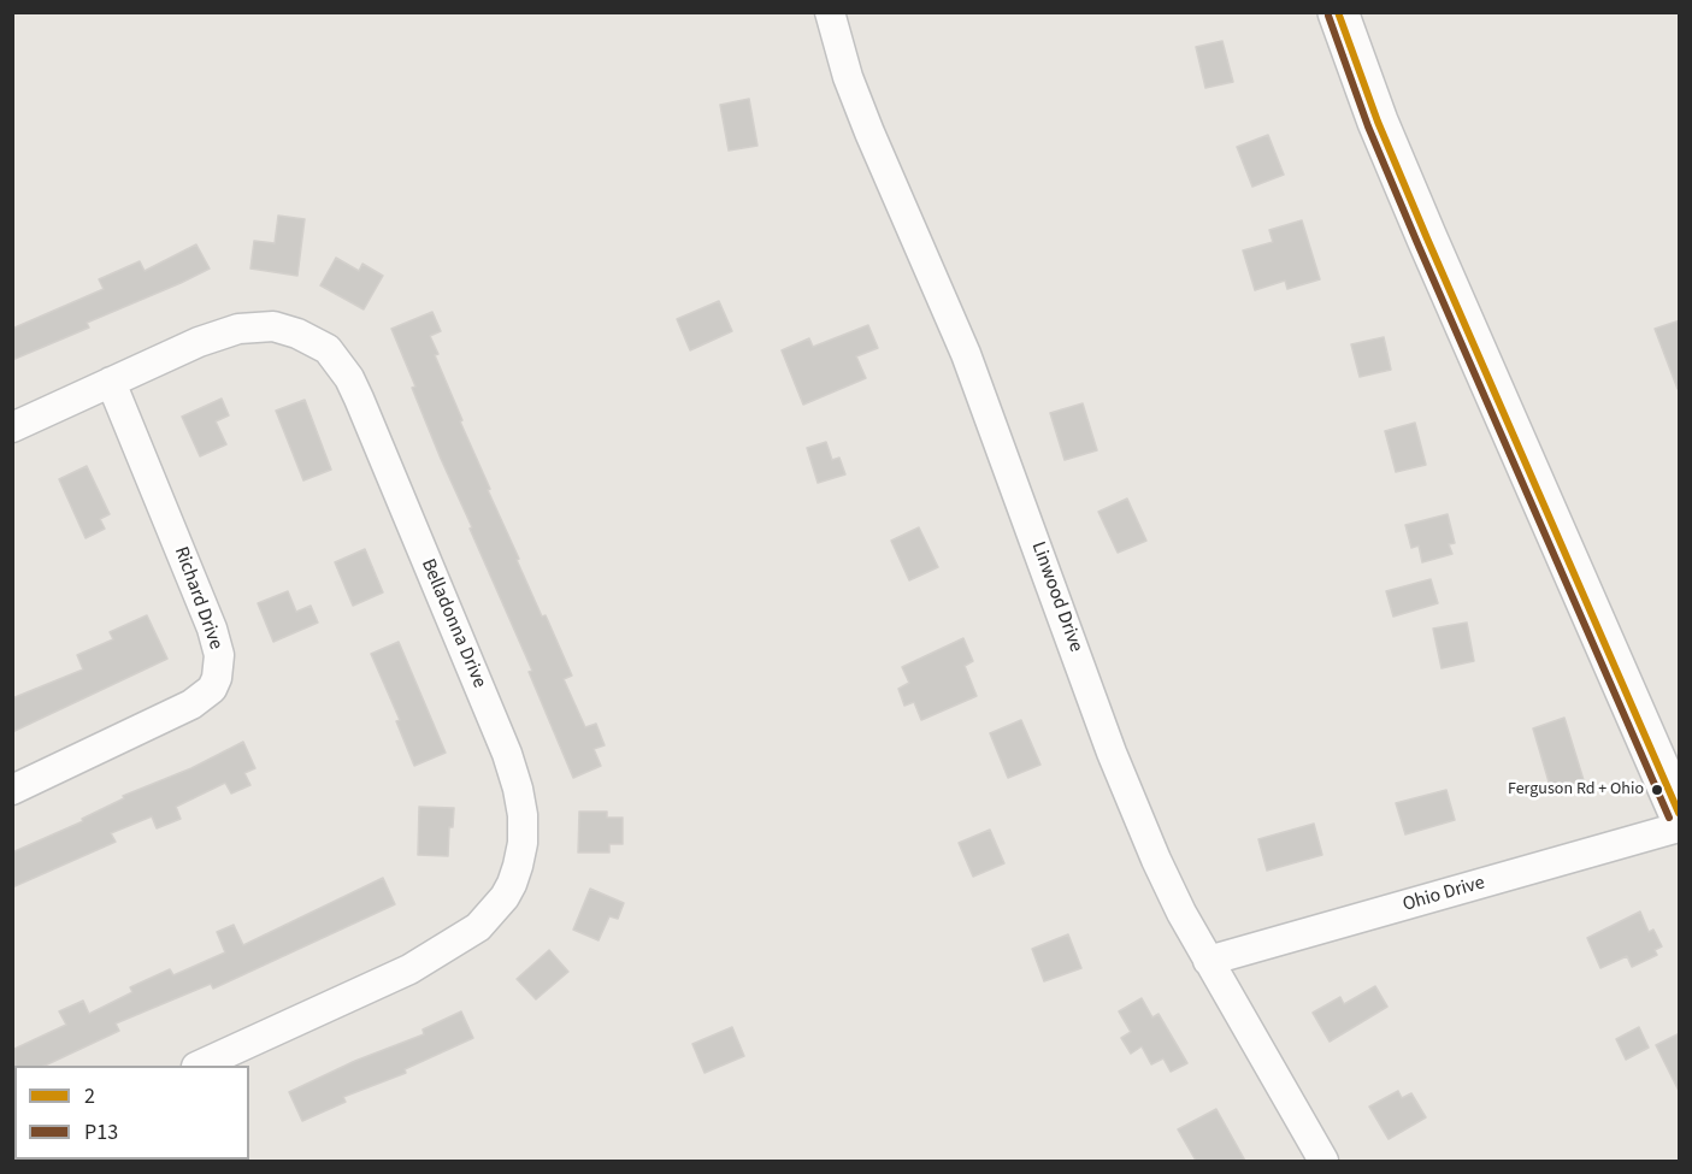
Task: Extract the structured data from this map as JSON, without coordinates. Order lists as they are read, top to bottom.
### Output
{
  "streets": {
    "street": [
      "Linwood Drive",
      "Richard Drive",
      "Belladonna Drive",
      "Ohio Drive"
    ]
  },
  "crossings": [
    ["Linwood Drive", "Ohio Drive"],
    ["Richard Drive", "Belladonna Drive"]
  ],
  "places": ["Ferguson Rd + Ohio"],
  "lines": ["transit line 2", "transit line P13"],
  "legend": ["2", "P13"]
}
